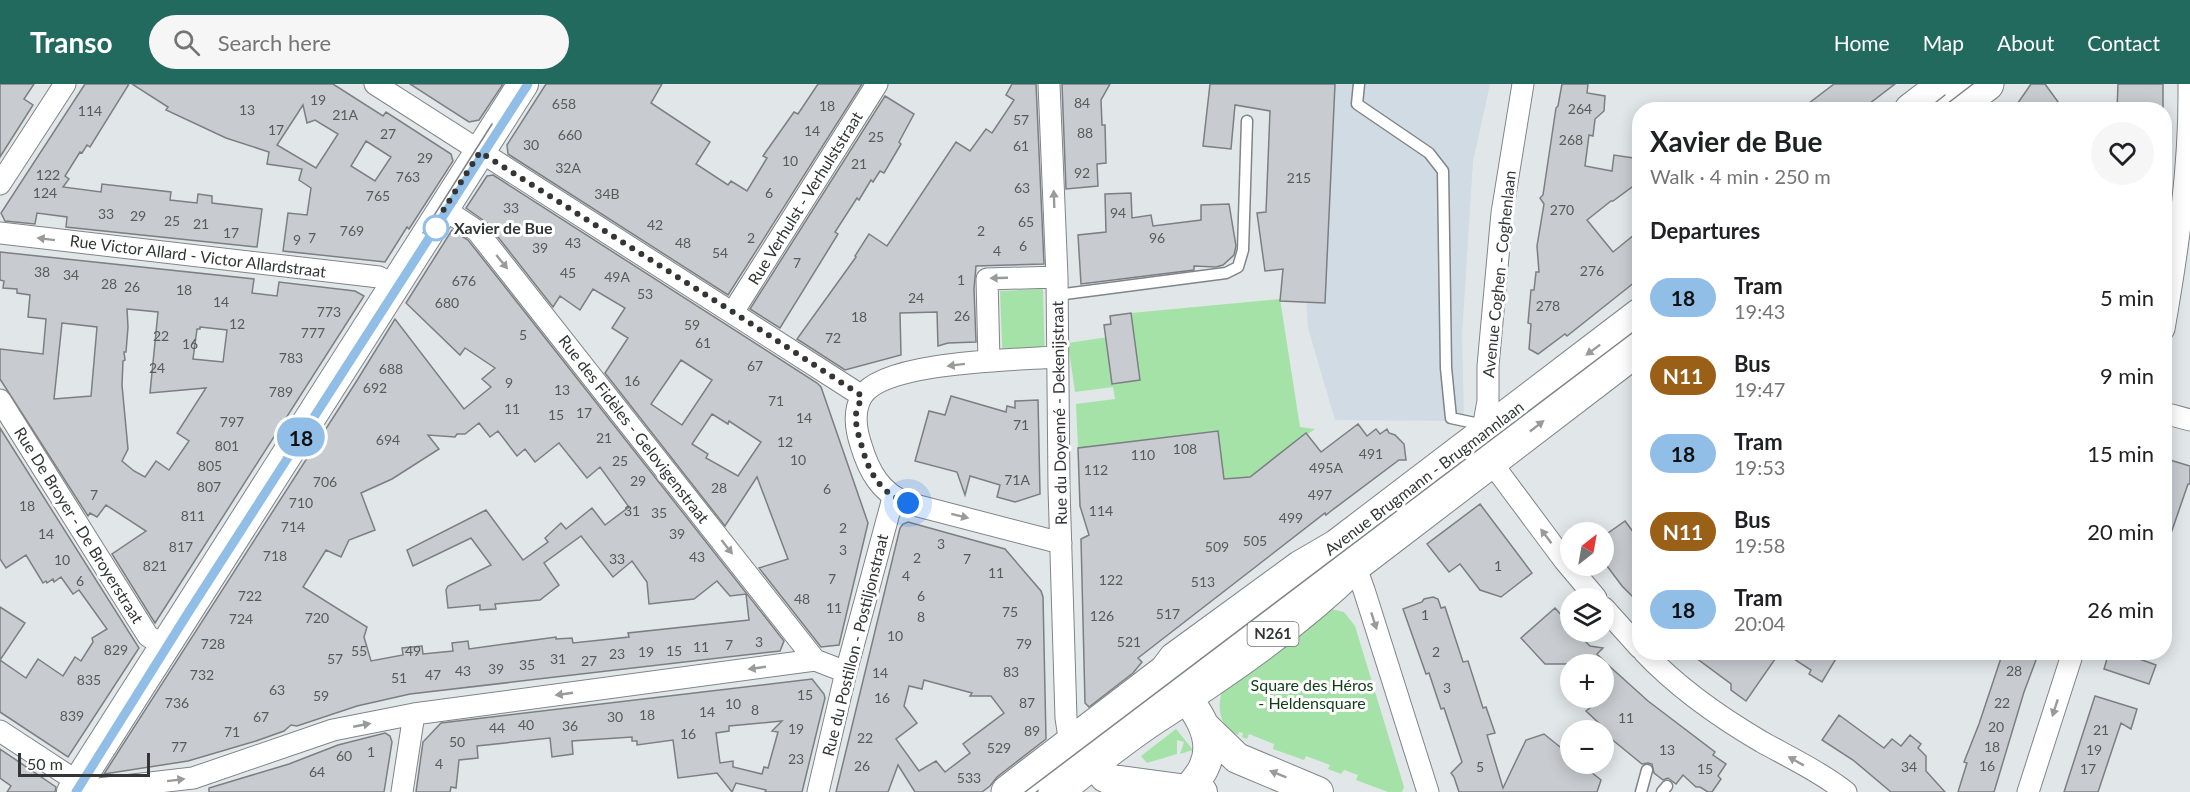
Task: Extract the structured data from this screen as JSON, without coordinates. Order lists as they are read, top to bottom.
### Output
{
  "streets": {
    "main road": ["Avenue Brugmann - Brugmannlaan", "N261"],
    "street": [
      "Rue Verhulst - Verhulststraat",
      "Rue Victor Allard - Victor Allardstraat",
      "Avenue Coghen - Coghenlaan",
      "Rue du Doyenné - Dekenijstraat",
      "Rue des Fidèles - Gelovigenstraat",
      "Rue De Broyer - De Broyerstraat",
      "Rue du Postillon - Postiljonstraat"
    ]
  },
  "crossings": [
    ["Avenue Coghen - Coghenlaan", "Avenue Brugmann - Brugmannlaan"],
    ["Rue du Doyenné - Dekenijstraat", "Avenue Brugmann - Brugmannlaan"]
  ],
  "one_way": ["Rue Victor Allard - Victor Allardstraat"],
  "parks": ["Square des Héros - Heldensquare"],
  "places": ["Xavier de Bue"],
  "lines": ["tram line 18"],
  "house_numbers": [
    "19",
    "84",
    "658",
    "18",
    "264",
    "13",
    "114",
    "21A",
    "57",
    "17",
    "14",
    "88",
    "27",
    "660",
    "25",
    "268",
    "30",
    "61",
    "29",
    "10",
    "21",
    "32A",
    "92",
    "122",
    "763",
    "215",
    "63",
    "124",
    "6",
    "34B",
    "765",
    "33",
    "270",
    "94",
    "33",
    "29",
    "25",
    "65",
    "21",
    "42",
    "769",
    "2",
    "17",
    "7",
    "2",
    "96",
    "9",
    "43",
    "48",
    "6",
    "39",
    "4",
    "54",
    "7",
    "276",
    "38",
    "45",
    "34",
    "49A",
    "1",
    "676",
    "28",
    "26",
    "18",
    "53",
    "24",
    "14",
    "680",
    "278",
    "773",
    "26",
    "18",
    "12",
    "59",
    "777",
    "5",
    "22",
    "72",
    "61",
    "16",
    "783",
    "67",
    "24",
    "688",
    "16",
    "9",
    "692",
    "13",
    "789",
    "71",
    "11",
    "17",
    "15",
    "14",
    "797",
    "71",
    "21",
    "694",
    "12",
    "801",
    "108",
    "491",
    "110",
    "10",
    "25",
    "805",
    "495A",
    "112",
    "71A",
    "29",
    "706",
    "807",
    "28",
    "6",
    "7",
    "497",
    "710",
    "18",
    "31",
    "114",
    "35",
    "811",
    "499",
    "714",
    "2",
    "14",
    "39",
    "505",
    "3",
    "817",
    "509",
    "3",
    "718",
    "43",
    "2",
    "33",
    "7",
    "10",
    "821",
    "1",
    "11",
    "4",
    "7",
    "122",
    "6",
    "513",
    "722",
    "6",
    "48",
    "11",
    "75",
    "517",
    "1",
    "126",
    "8",
    "720",
    "724",
    "10",
    "3",
    "521",
    "728",
    "79",
    "7",
    "11",
    "829",
    "55",
    "49",
    "15",
    "19",
    "2",
    "23",
    "57",
    "31",
    "27",
    "35",
    "39",
    "43",
    "28",
    "83",
    "14",
    "732",
    "47",
    "51",
    "835",
    "3",
    "63",
    "15",
    "59",
    "16",
    "736",
    "87",
    "22",
    "10",
    "8",
    "14",
    "18",
    "839",
    "67",
    "30",
    "11",
    "40",
    "36",
    "20",
    "44",
    "19",
    "21",
    "89",
    "71",
    "16",
    "22",
    "50",
    "77",
    "18",
    "529",
    "13",
    "19",
    "1",
    "60",
    "23",
    "4",
    "26",
    "16",
    "5",
    "34",
    "15",
    "17",
    "64",
    "533"
  ],
  "scale_bar": "50 m",
  "north": "top right",
  "page": {
    "header": "Transo",
    "search": "Search here",
    "nav": [
      "Home",
      "Map",
      "About",
      "Contact"
    ],
    "on_map": "18",
    "heading": [
      ["Xavier de Bue", "Walk · 4 min · 250 m"],
      "Departures"
    ],
    "list": [
      {
        "mark": "18",
        "name": "Tram",
        "note": "19:43",
        "value": "5 min"
      },
      {
        "mark": "N11",
        "name": "Bus",
        "note": "19:47",
        "value": "9 min"
      },
      {
        "mark": "18",
        "name": "Tram",
        "note": "19:53",
        "value": "15 min"
      },
      {
        "mark": "N11",
        "name": "Bus",
        "note": "19:58",
        "value": "20 min"
      },
      {
        "mark": "18",
        "name": "Tram",
        "note": "20:04",
        "value": "26 min"
      }
    ],
    "map_buttons": ["+", "−"],
    "scale": "50 m"
  }
}
